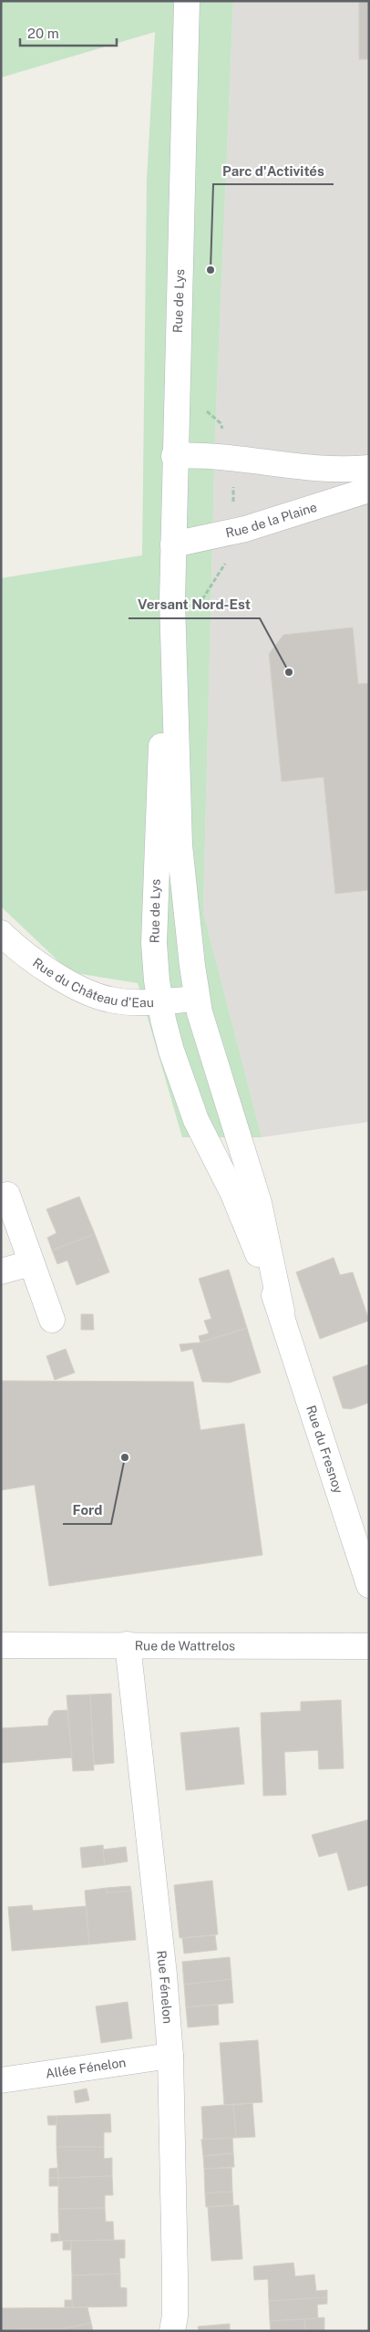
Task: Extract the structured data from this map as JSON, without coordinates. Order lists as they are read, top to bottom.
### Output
{
  "streets": {
    "street": [
      "Rue de Lys",
      "Rue de la Plaine",
      "Rue du Château d'Eau",
      "Rue du Fresnoy",
      "Rue de Wattrelos",
      "Rue Fénelon",
      "Allée Fénelon"
    ]
  },
  "crossings": [
    ["Rue de Lys", "Rue de la Plaine"],
    ["Rue de Lys", "Rue du Château d'Eau"],
    ["Rue de Lys", "Rue du Fresnoy"],
    ["Rue de Wattrelos", "Rue Fénelon"],
    ["Rue Fénelon", "Allée Fénelon"]
  ],
  "places": ["Parc d'Activités", "Versant Nord-Est", "Ford"],
  "scale_bar": "20 m"
}
